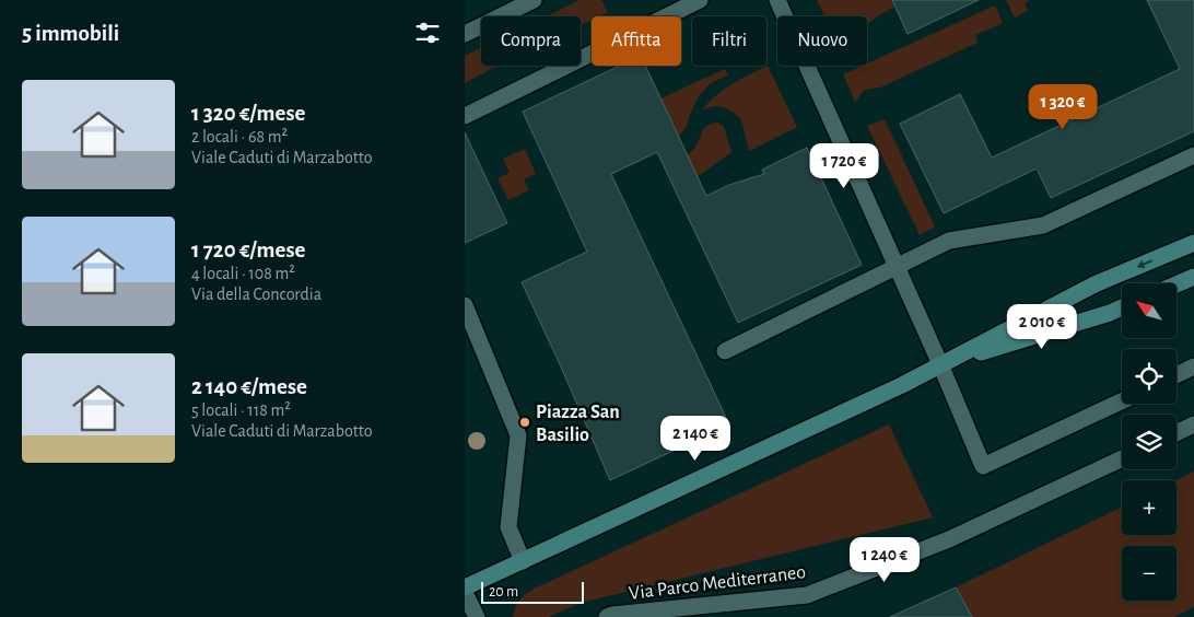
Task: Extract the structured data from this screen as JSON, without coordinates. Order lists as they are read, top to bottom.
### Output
{
  "streets": {
    "street": ["Via Parco Mediterraneo"]
  },
  "places": ["Piazza San Basilio"],
  "scale_bar": "20 m",
  "north": "top left",
  "page": {
    "heading": "5 immobili",
    "chip": [
      "Compra",
      "Affitta",
      "Filtri",
      "Nuovo"
    ],
    "list": [
      {
        "name": "1 320 €/mese",
        "note": "2 locali · 68 m² · Viale Caduti di Marzabotto"
      },
      {
        "name": "1 720 €/mese",
        "note": "4 locali · 108 m² · Via della Concordia"
      },
      {
        "name": "2 140 €/mese",
        "note": "5 locali · 118 m² · Viale Caduti di Marzabotto"
      }
    ],
    "price": [
      "1 320 €",
      "1 720 €",
      "2 010 €",
      "2 140 €",
      "1 240 €"
    ],
    "map_buttons": ["+", "−"],
    "scale": "20 m"
  }
}
